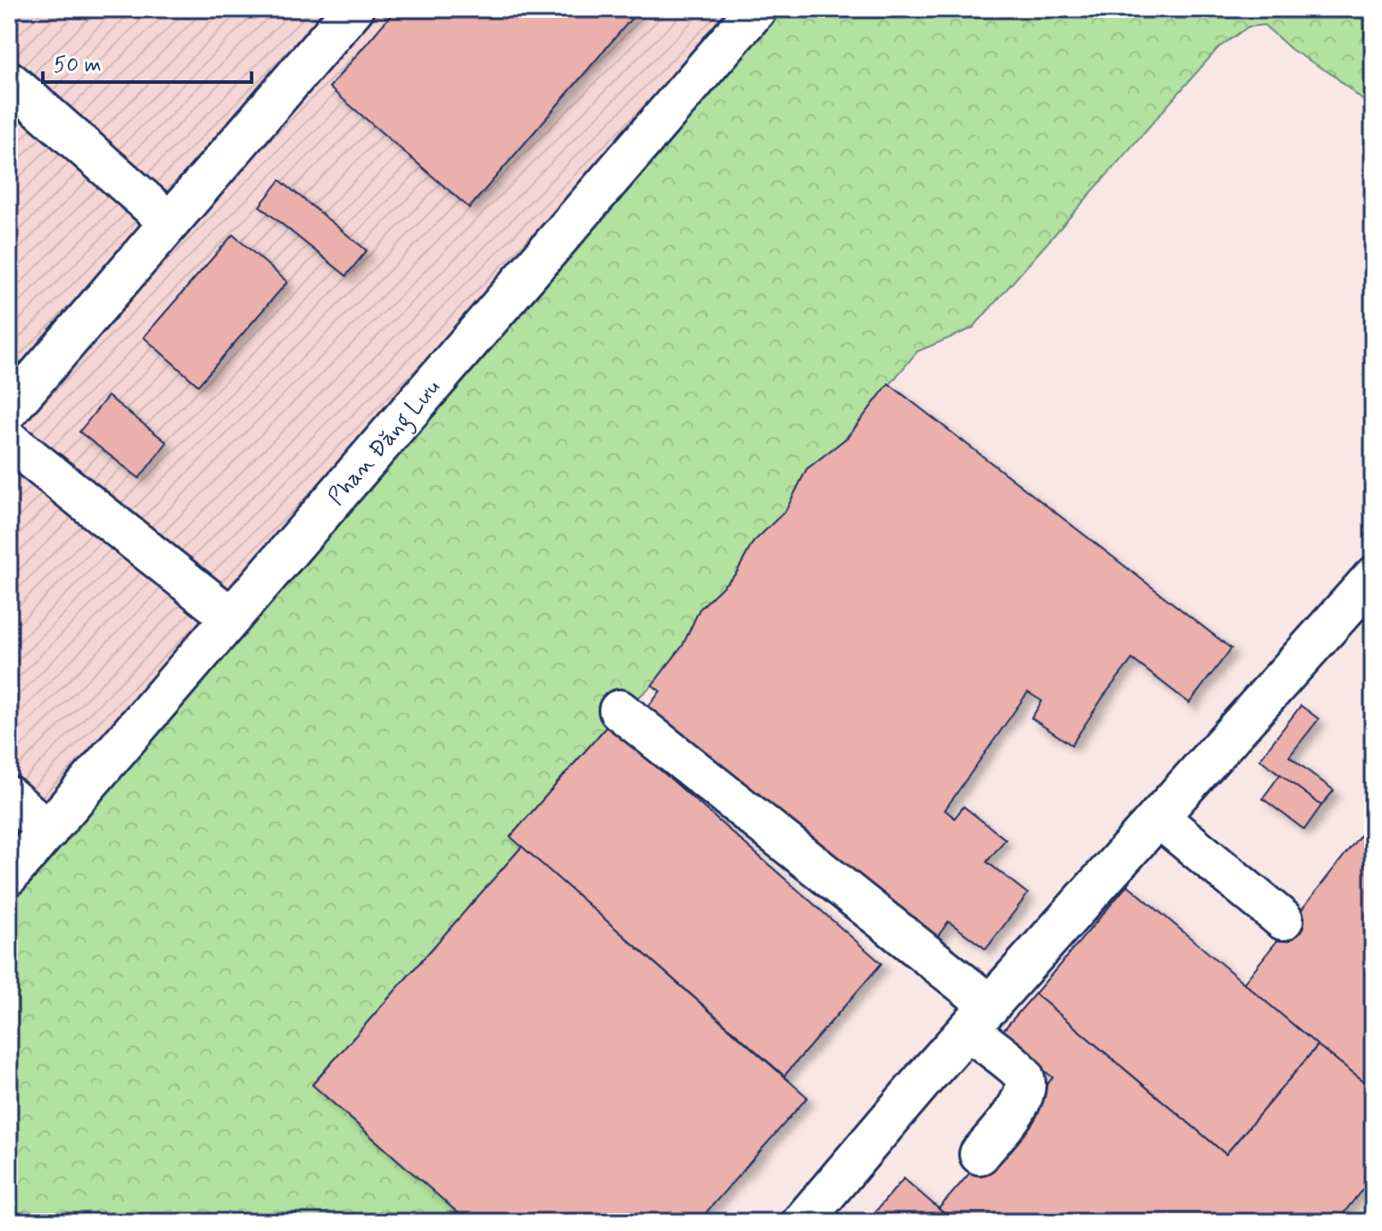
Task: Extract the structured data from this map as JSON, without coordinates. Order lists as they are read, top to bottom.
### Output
{
  "streets": {
    "street": ["Phan Đăng Lưu"]
  },
  "scale_bar": "50 m"
}
